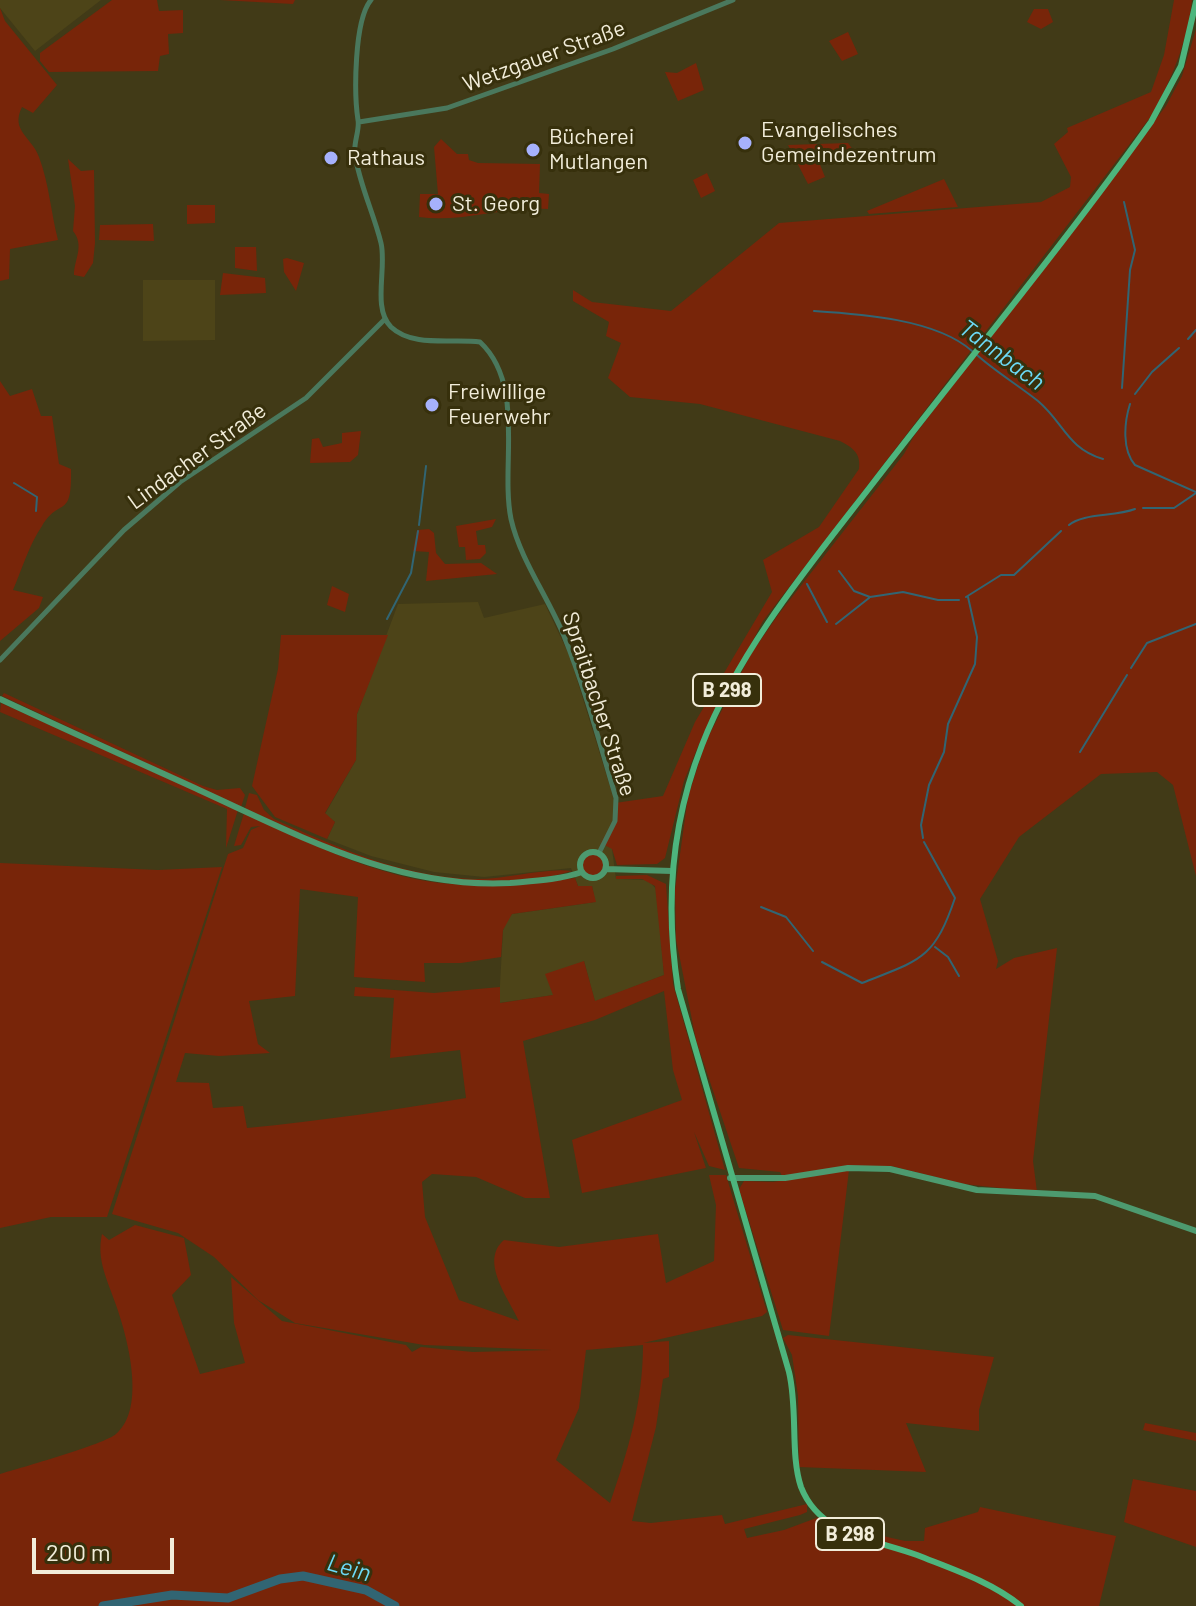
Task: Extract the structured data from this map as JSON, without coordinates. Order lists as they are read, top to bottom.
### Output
{
  "streets": {
    "main road": ["B 298"],
    "street": ["Wetzgauer Straße", "Lindacher Straße", "Spraitbacher Straße"]
  },
  "crossings": [
    ["Lindacher Straße", "Spraitbacher Straße"]
  ],
  "water": ["Tannbach", "Lein"],
  "places": [
    "Evangelisches Gemeindezentrum",
    "Bücherei Mutlangen",
    "Rathaus",
    "St. Georg",
    "Freiwillige Feuerwehr"
  ],
  "scale_bar": "200 m"
}
